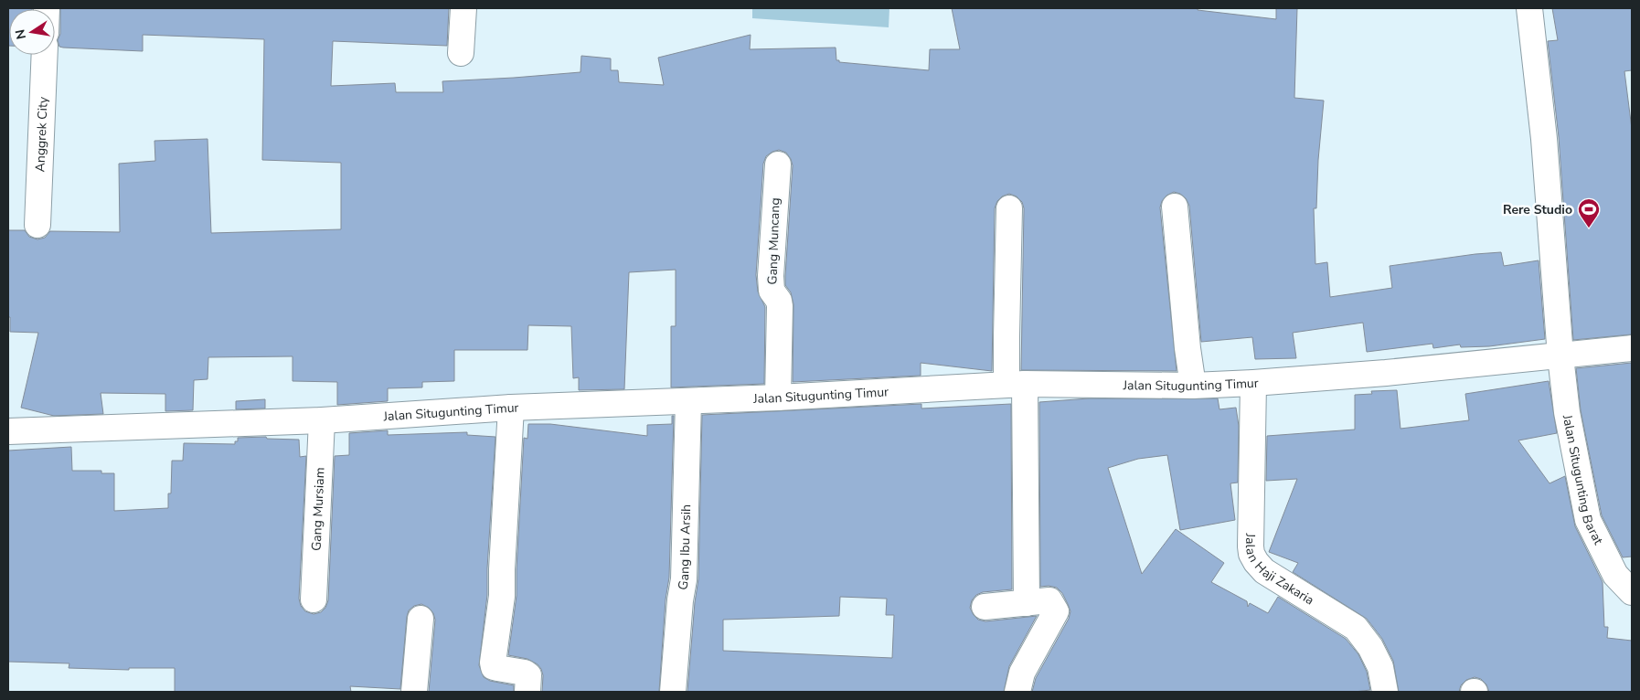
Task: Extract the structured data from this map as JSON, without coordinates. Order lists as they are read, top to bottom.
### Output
{
  "streets": {
    "street": [
      "Anggrek City",
      "Gang Muncang",
      "Jalan Situgunting Timur",
      "Jalan Situgunting Barat",
      "Gang Mursiam",
      "Gang Ibu Arsih",
      "Jalan Haji Zakaria"
    ]
  },
  "crossings": [
    ["Gang Muncang", "Jalan Situgunting Timur"],
    ["Jalan Situgunting Timur", "Jalan Situgunting Barat"],
    ["Jalan Situgunting Timur", "Gang Mursiam"],
    ["Jalan Situgunting Timur", "Gang Ibu Arsih"],
    ["Jalan Situgunting Timur", "Jalan Haji Zakaria"]
  ],
  "places": {
    "sports": ["Rere Studio"]
  },
  "north": "left"
}
